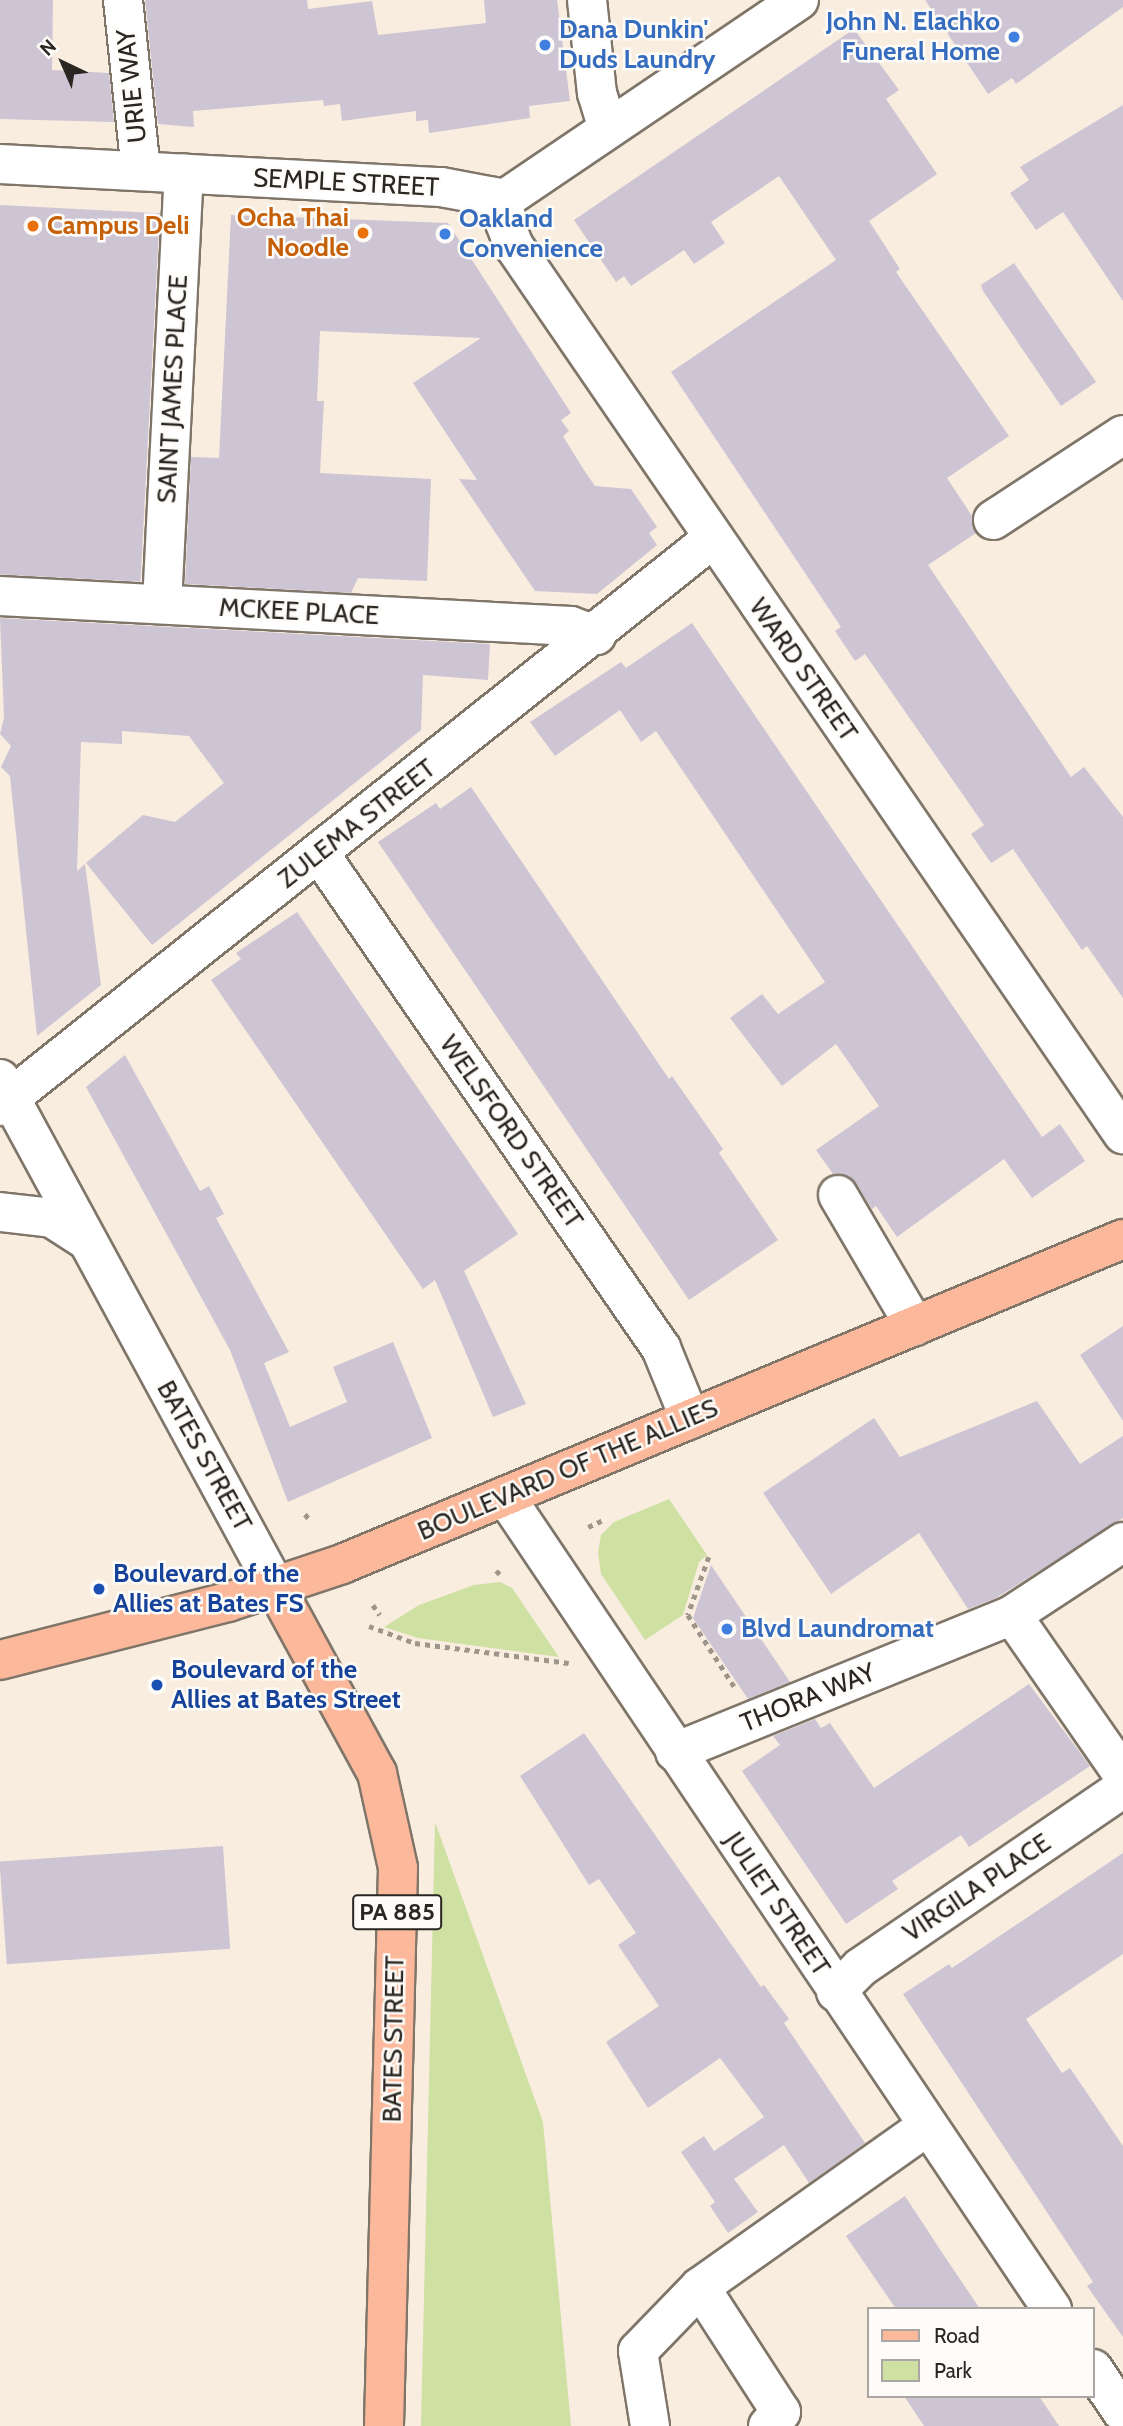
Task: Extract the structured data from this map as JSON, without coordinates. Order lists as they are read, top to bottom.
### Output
{
  "streets": {
    "main road": ["BATES STREET", "BOULEVARD OF THE ALLIES", "PA 885"],
    "street": [
      "URIE WAY",
      "SEMPLE STREET",
      "SAINT JAMES PLACE",
      "MCKEE PLACE",
      "WARD STREET",
      "ZULEMA STREET",
      "WELSFORD STREET",
      "THORA WAY",
      "VIRGILA PLACE",
      "JULIET STREET"
    ]
  },
  "crossings": [
    ["URIE WAY", "SEMPLE STREET"],
    ["SEMPLE STREET", "SAINT JAMES PLACE"],
    ["SEMPLE STREET", "WARD STREET"],
    ["SAINT JAMES PLACE", "MCKEE PLACE"],
    ["MCKEE PLACE", "ZULEMA STREET"],
    ["WARD STREET", "ZULEMA STREET"],
    ["ZULEMA STREET", "WELSFORD STREET"],
    ["ZULEMA STREET", "BATES STREET"],
    ["WELSFORD STREET", "BOULEVARD OF THE ALLIES"],
    ["BATES STREET", "BOULEVARD OF THE ALLIES"],
    ["BOULEVARD OF THE ALLIES", "JULIET STREET"],
    ["THORA WAY", "JULIET STREET"],
    ["VIRGILA PLACE", "JULIET STREET"]
  ],
  "places": [
    "John N. Elachko Funeral Home",
    "Dana Dunkin' Duds Laundry",
    "Campus Deli",
    "Ocha Thai Noodle",
    "Oakland Convenience",
    "Boulevard of the Allies at Bates FS",
    "Blvd Laundromat",
    "Boulevard of the Allies at Bates Street"
  ],
  "legend": ["Road", "Park"],
  "north": "top left"
}
